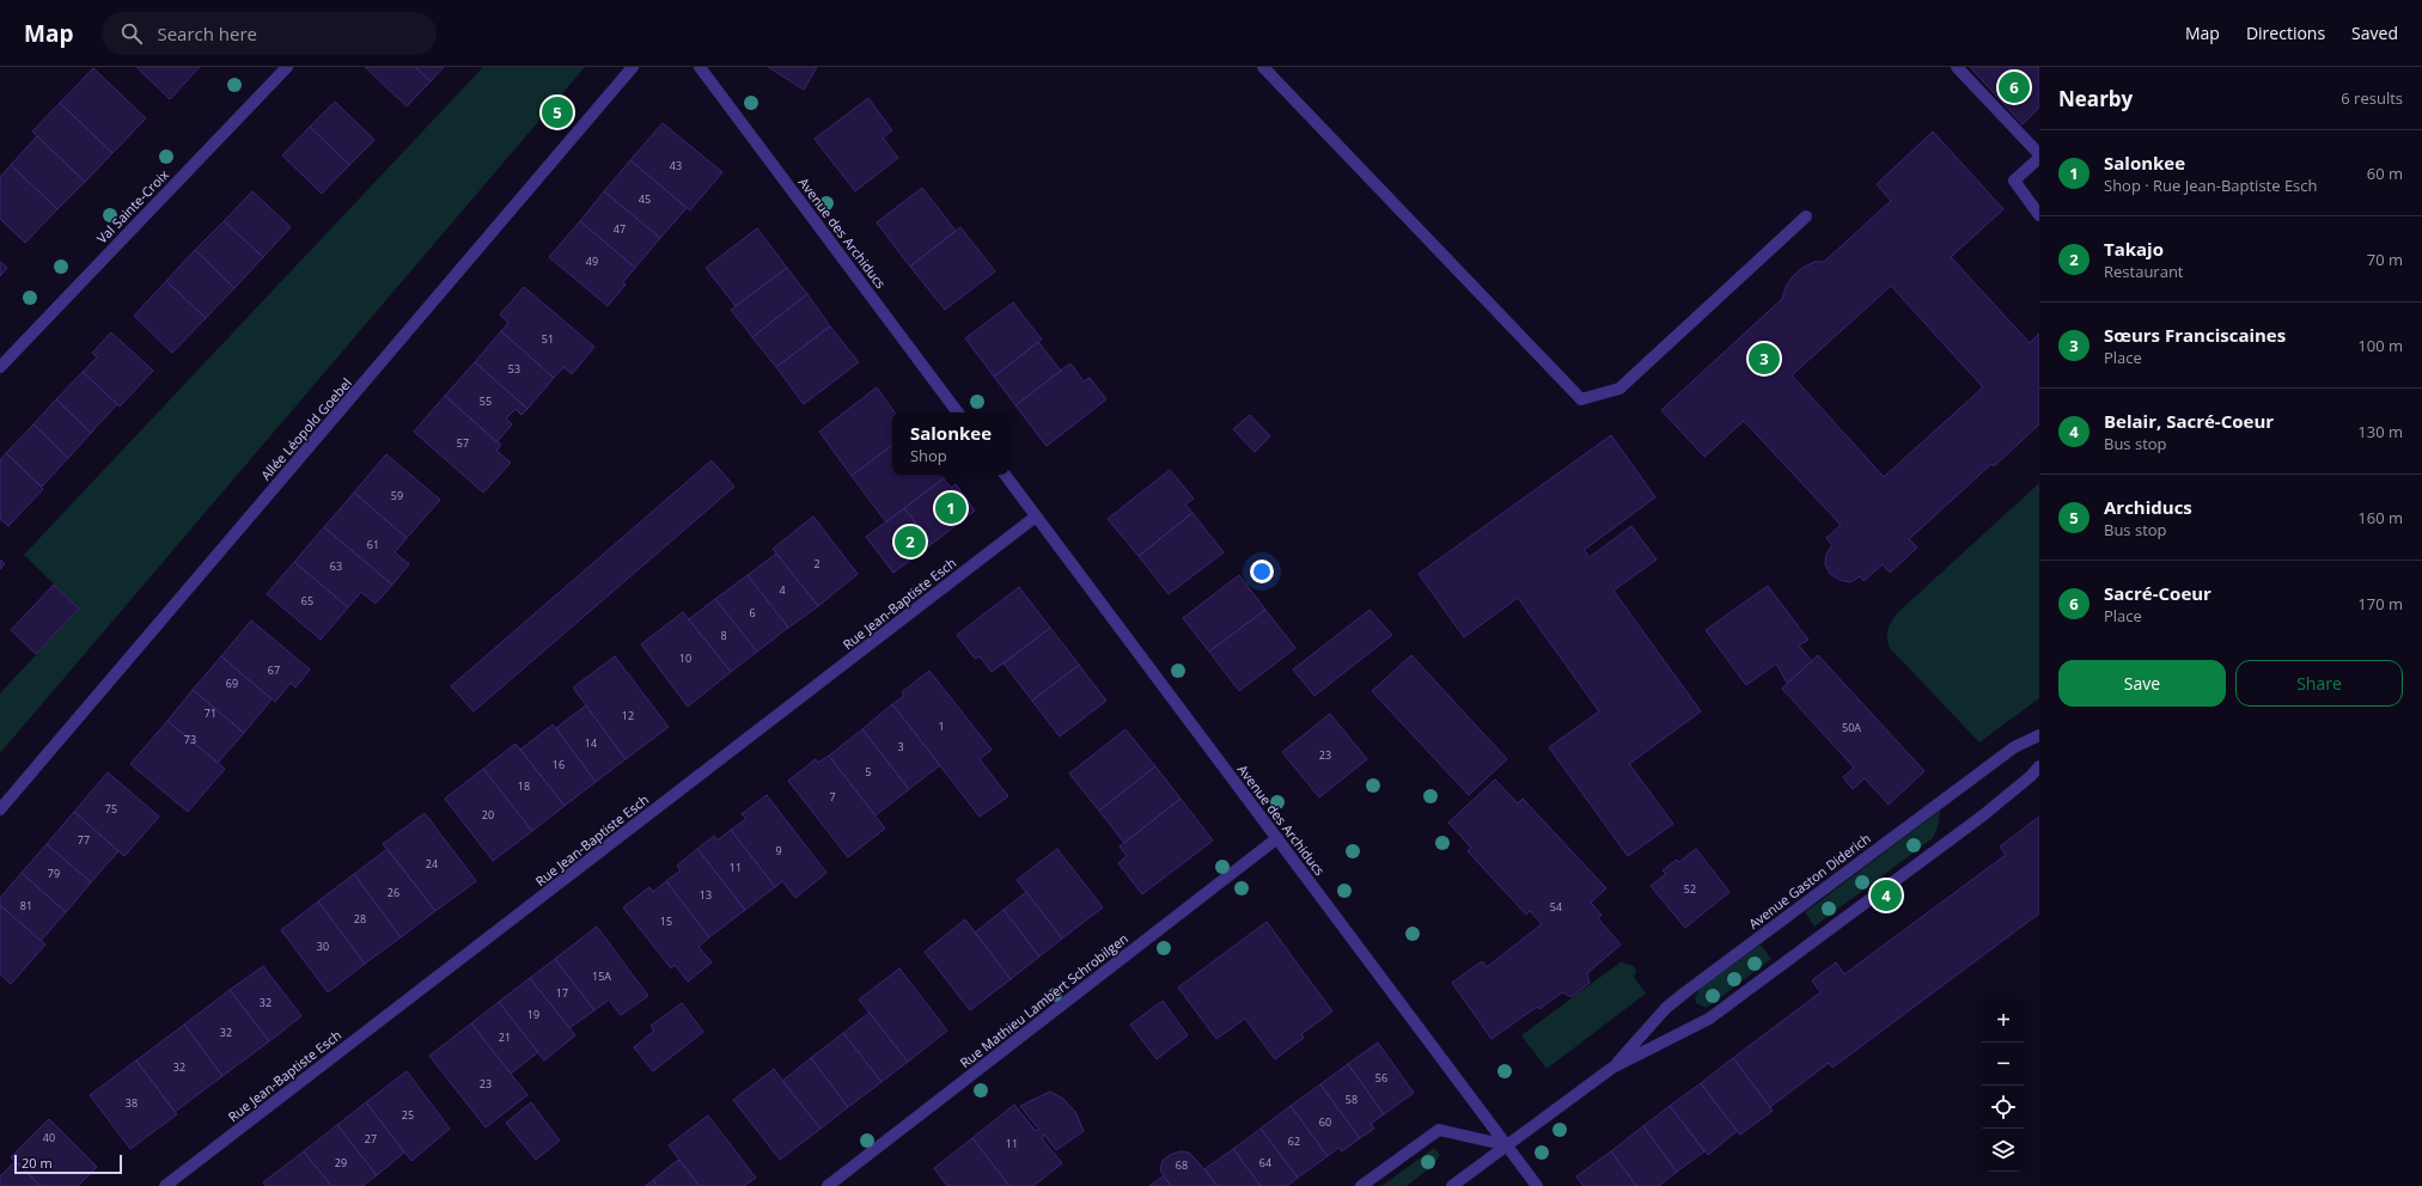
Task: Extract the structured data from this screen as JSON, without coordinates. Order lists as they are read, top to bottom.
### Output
{
  "streets": {
    "street": [
      "Val Sainte-Croix",
      "Avenue des Archiducs",
      "Allée Léopold Goebel",
      "Rue Jean-Baptiste Esch",
      "Avenue Gaston Diderich",
      "Rue Mathieu Lambert Schrobilgen"
    ]
  },
  "crossings": [
    ["Avenue des Archiducs", "Rue Jean-Baptiste Esch"],
    ["Avenue des Archiducs", "Avenue Gaston Diderich"],
    ["Avenue des Archiducs", "Rue Mathieu Lambert Schrobilgen"]
  ],
  "house_numbers": [
    "43",
    "45",
    "47",
    "49",
    "51",
    "53",
    "55",
    "57",
    "59",
    "61",
    "2",
    "63",
    "4",
    "65",
    "6",
    "8",
    "10",
    "67",
    "69",
    "71",
    "12",
    "1",
    "50A",
    "73",
    "14",
    "3",
    "23",
    "16",
    "5",
    "18",
    "7",
    "75",
    "20",
    "77",
    "9",
    "24",
    "11",
    "79",
    "52",
    "26",
    "13",
    "81",
    "54",
    "28",
    "15",
    "30",
    "15A",
    "17",
    "32",
    "19",
    "32",
    "21",
    "32",
    "56",
    "23",
    "58",
    "38",
    "25",
    "60",
    "40",
    "27",
    "62",
    "11",
    "29",
    "64",
    "68"
  ],
  "scale_bar": "20 m",
  "page": {
    "header": "Map",
    "search": "Search here",
    "nav": ["Map", "Directions", "Saved"],
    "heading": ["Nearby", "6 results"],
    "pins": [
      "6",
      "5",
      "3",
      "1",
      "2",
      "4"
    ],
    "list": [
      {
        "mark": "1",
        "name": "Salonkee",
        "note": "Shop · Rue Jean-Baptiste Esch",
        "value": "60 m"
      },
      {
        "mark": "2",
        "name": "Takajo",
        "note": "Restaurant",
        "value": "70 m"
      },
      {
        "mark": "3",
        "name": "Sœurs Franciscaines",
        "note": "Place",
        "value": "100 m"
      },
      {
        "mark": "4",
        "name": "Belair, Sacré-Coeur",
        "note": "Bus stop",
        "value": "130 m"
      },
      {
        "mark": "5",
        "name": "Archiducs",
        "note": "Bus stop",
        "value": "160 m"
      },
      {
        "mark": "6",
        "name": "Sacré-Coeur",
        "note": "Place",
        "value": "170 m"
      }
    ],
    "popup": ["Salonkee", "Shop"],
    "buttons": ["Save", "Share"],
    "map_buttons": ["+", "−"],
    "scale": "20 m"
  }
}
